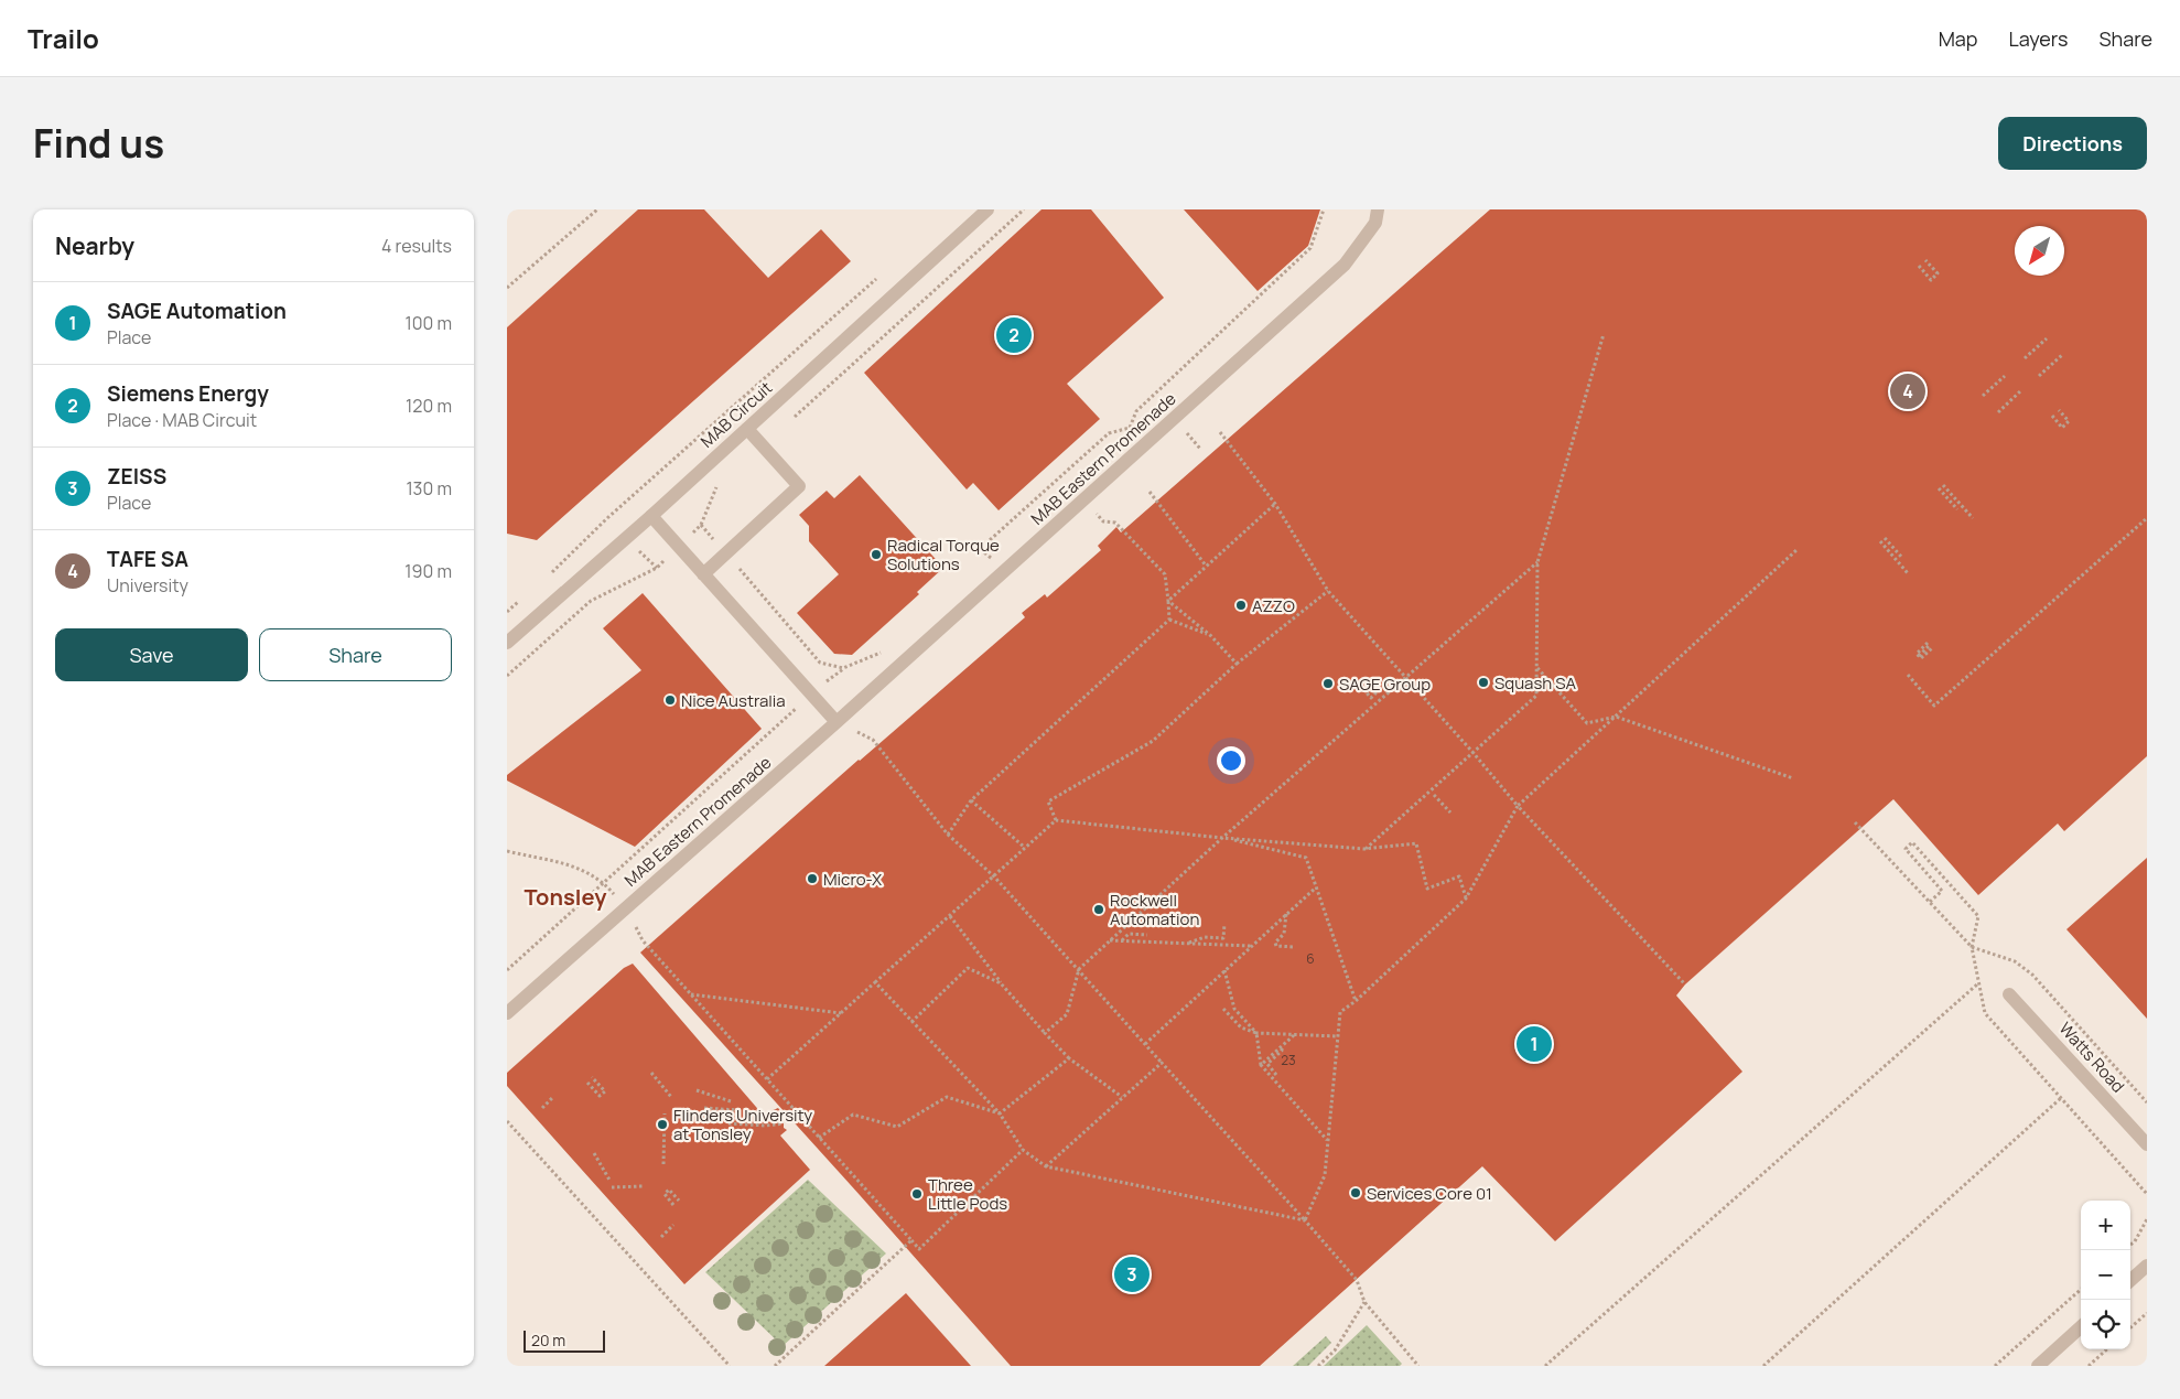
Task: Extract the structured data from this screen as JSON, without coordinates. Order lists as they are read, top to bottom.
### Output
{
  "streets": {
    "street": ["MAB Circuit", "MAB Eastern Promenade", "Watts Road"]
  },
  "districts": ["Tonsley"],
  "places": [
    "Radical Torque Solutions",
    "AZZO",
    "Squash SA",
    "SAGE Group",
    "Nice Australia",
    "Micro-X",
    "Rockwell Automation",
    "Flinders University at Tonsley",
    "Services Core 01",
    "Three Little Pods"
  ],
  "house_numbers": ["6", "23"],
  "scale_bar": "20 m",
  "north": "bottom left",
  "page": {
    "header": "Trailo",
    "nav": ["Map", "Layers", "Share"],
    "title": "Find us",
    "buttons": [
      "Directions",
      ["Save", "Share"]
    ],
    "heading": ["Nearby", "4 results"],
    "list": [
      {
        "mark": "1",
        "name": "SAGE Automation",
        "note": "Place",
        "value": "100 m"
      },
      {
        "mark": "2",
        "name": "Siemens Energy",
        "note": "Place · MAB Circuit",
        "value": "120 m"
      },
      {
        "mark": "3",
        "name": "ZEISS",
        "note": "Place",
        "value": "130 m"
      },
      {
        "mark": "4",
        "name": "TAFE SA",
        "note": "University",
        "value": "190 m"
      }
    ],
    "pins": [
      "2",
      "4",
      "1",
      "3"
    ],
    "map_buttons": ["+", "−"],
    "scale": "20 m"
  }
}
